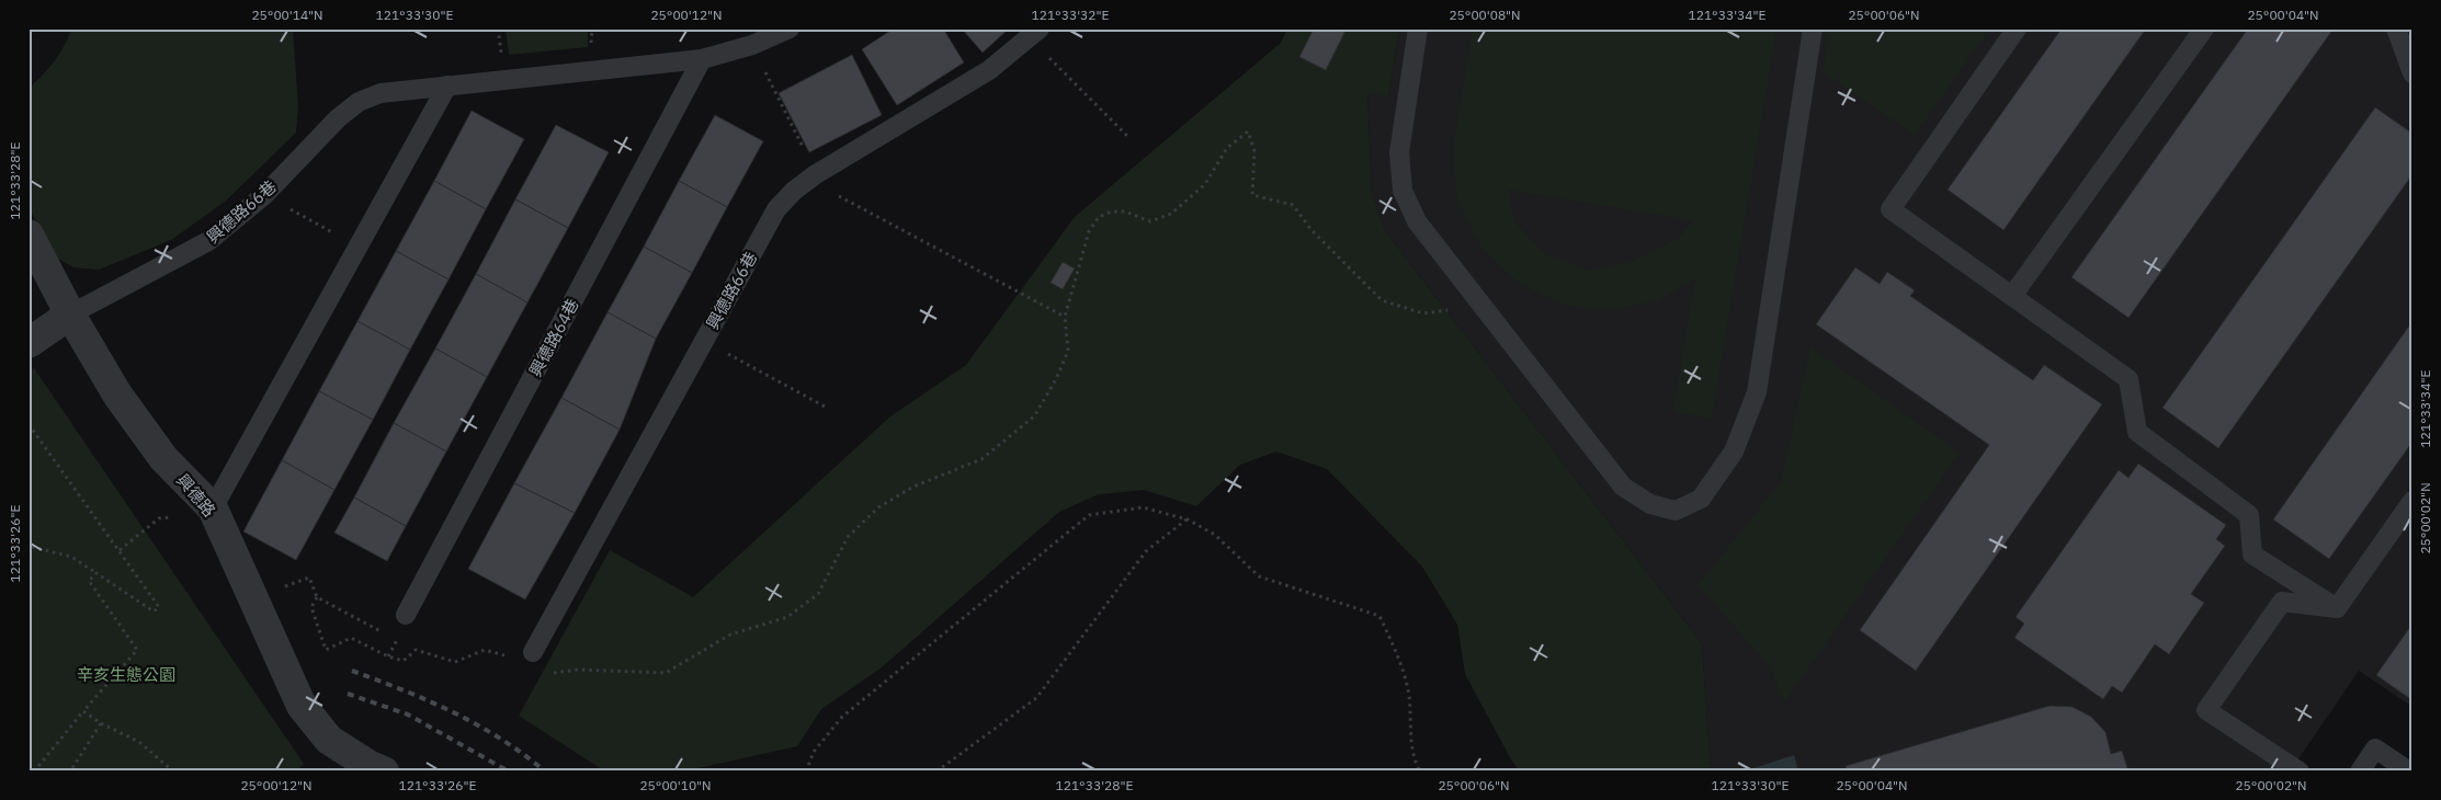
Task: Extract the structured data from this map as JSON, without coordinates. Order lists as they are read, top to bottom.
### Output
{
  "streets": {
    "street": ["興德路66巷", "興德路"],
    "lane": ["興德路64巷"]
  },
  "crossings": [
    ["興德路66巷", "興德路64巷"],
    ["興德路66巷", "興德路"]
  ],
  "parks": ["辛亥生態公園"],
  "coordinates": [
    "25°00'14\"N",
    "121°33'30\"E",
    "25°00'12\"N",
    "121°33'32\"E",
    "25°00'08\"N",
    "121°33'34\"E",
    "25°00'06\"N",
    "25°00'04\"N",
    "121°33'28\"E",
    "25°00'02\"N",
    "121°33'26\"E",
    "25°00'10\"N"
  ]
}
